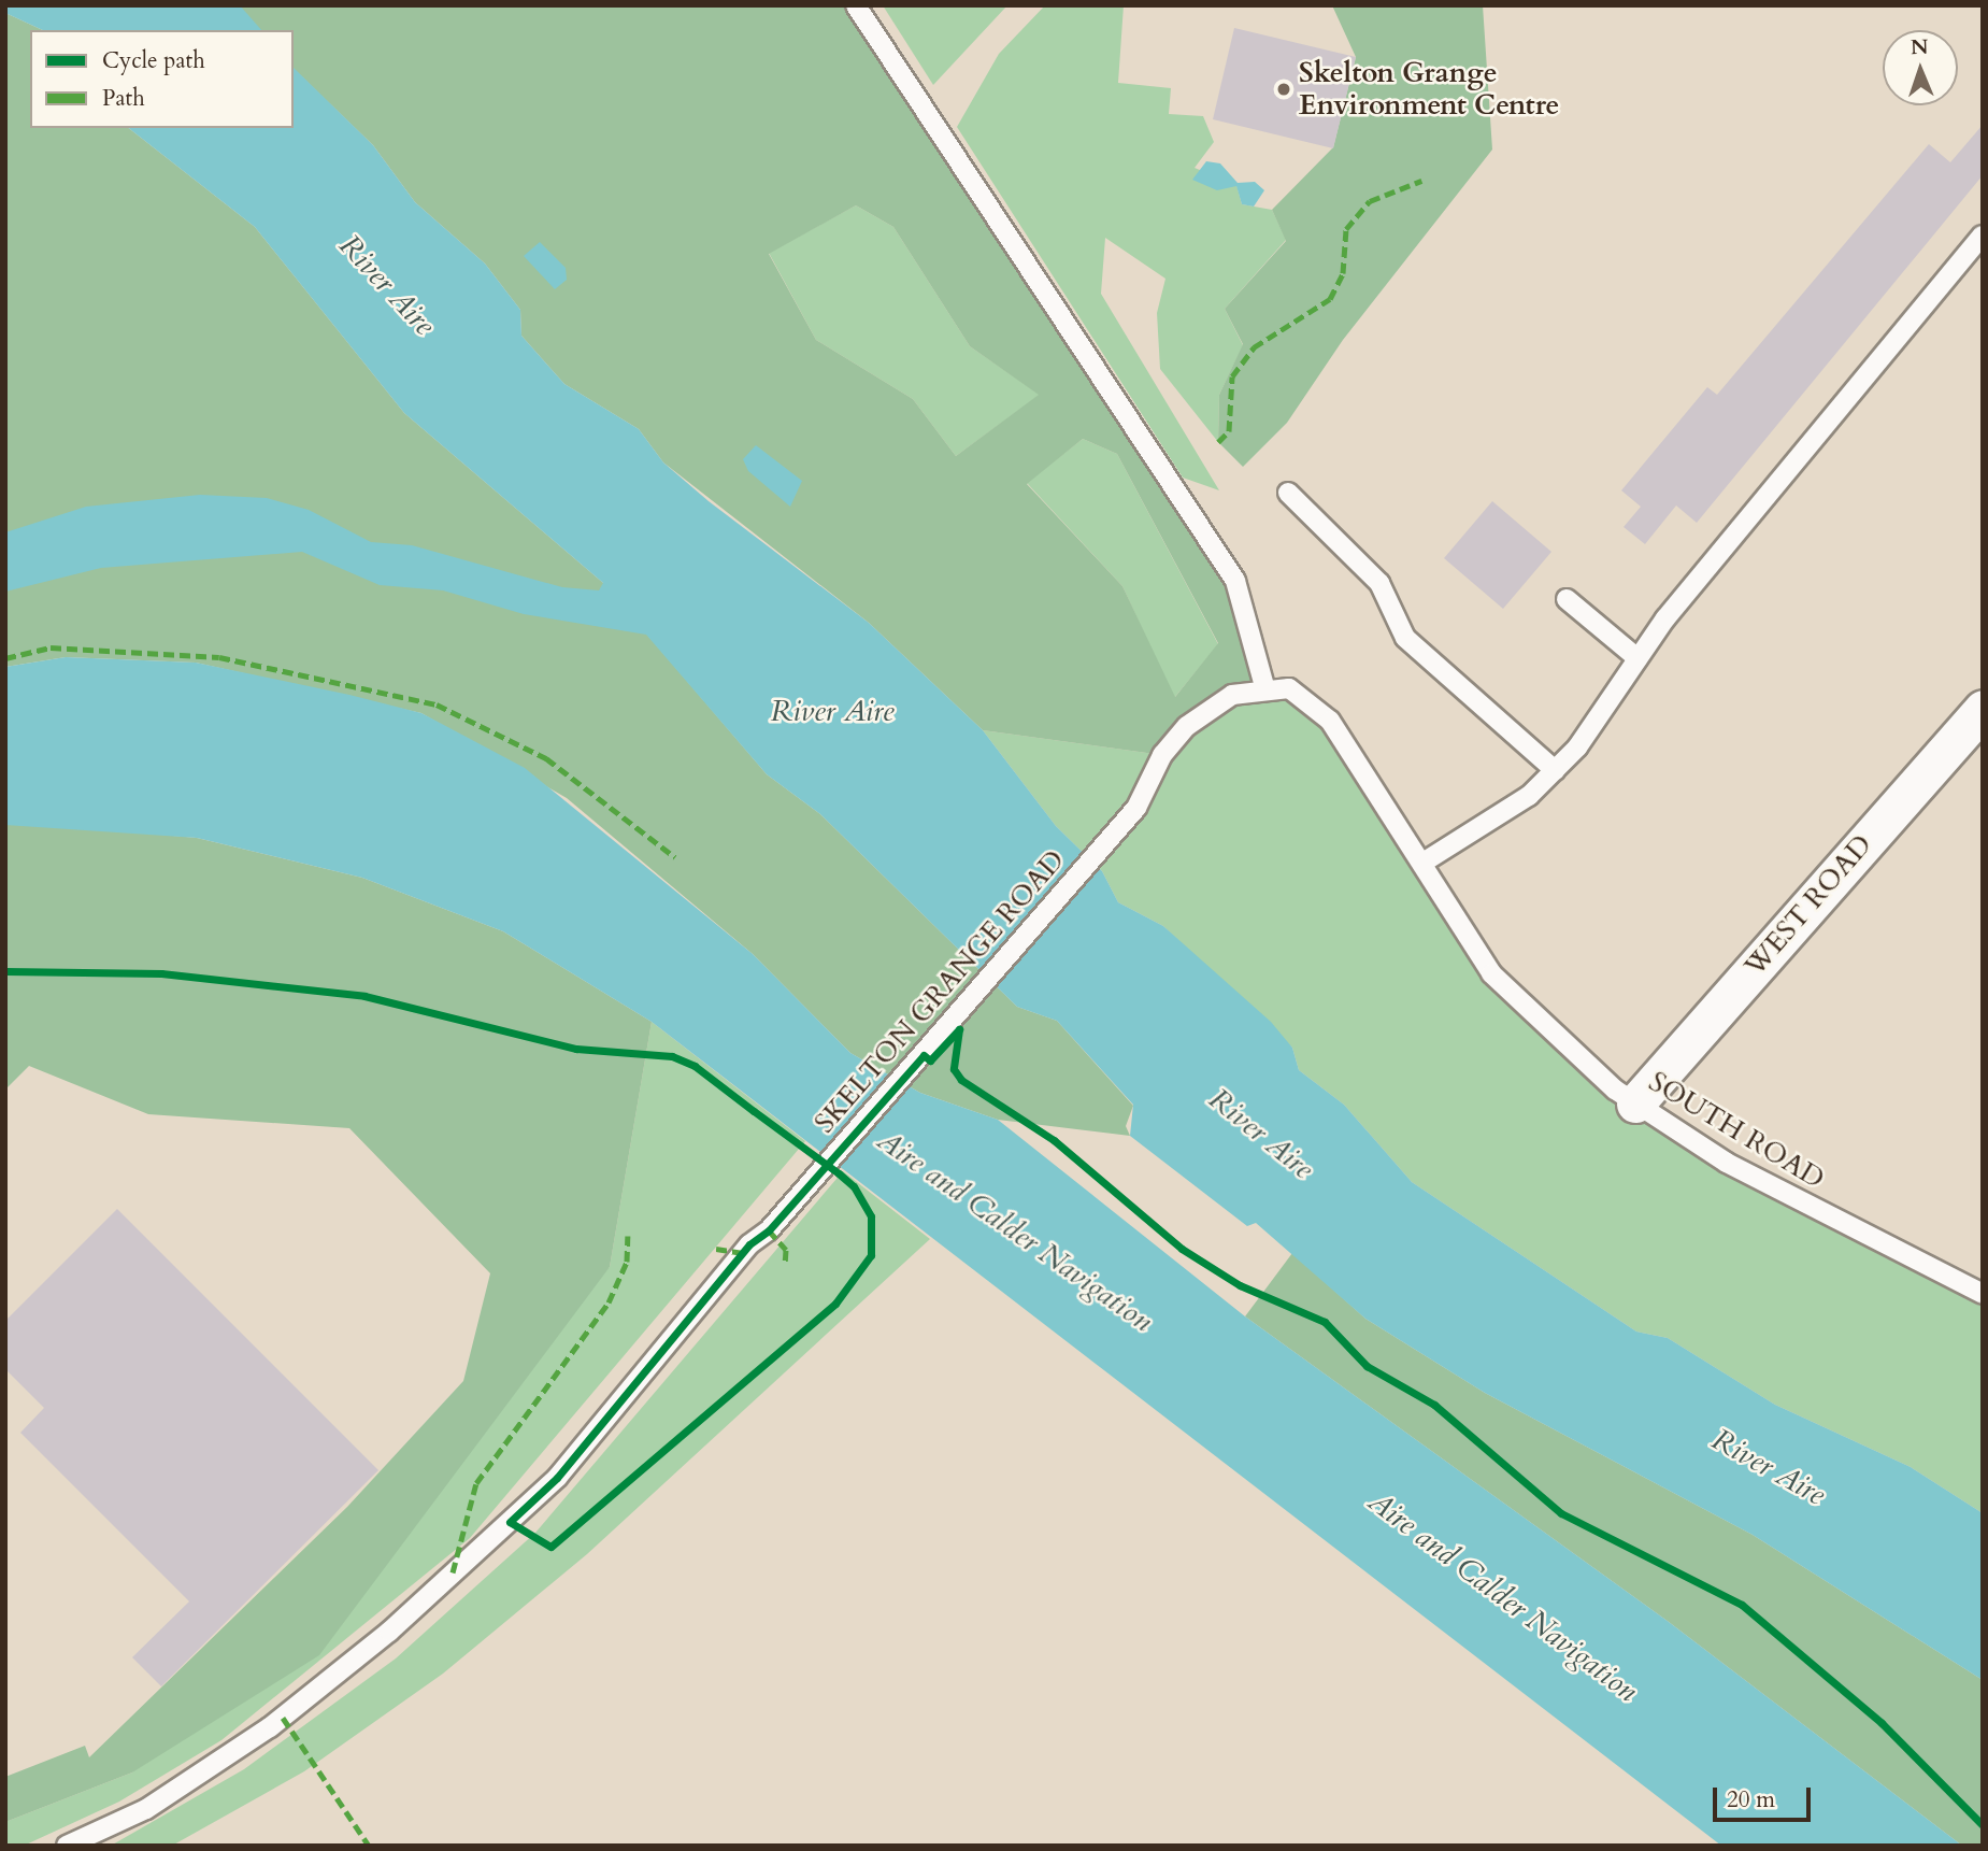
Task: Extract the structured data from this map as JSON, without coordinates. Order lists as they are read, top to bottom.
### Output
{
  "streets": {
    "street": ["WEST ROAD"],
    "lane": ["SKELTON GRANGE ROAD", "SOUTH ROAD"]
  },
  "crossings": [
    ["WEST ROAD", "SOUTH ROAD"]
  ],
  "water": ["River Aire", "Aire and Calder Navigation"],
  "places": ["Skelton Grange Environment Centre"],
  "legend": ["Cycle path", "Path"],
  "scale_bar": "20 m",
  "north": "top"
}
